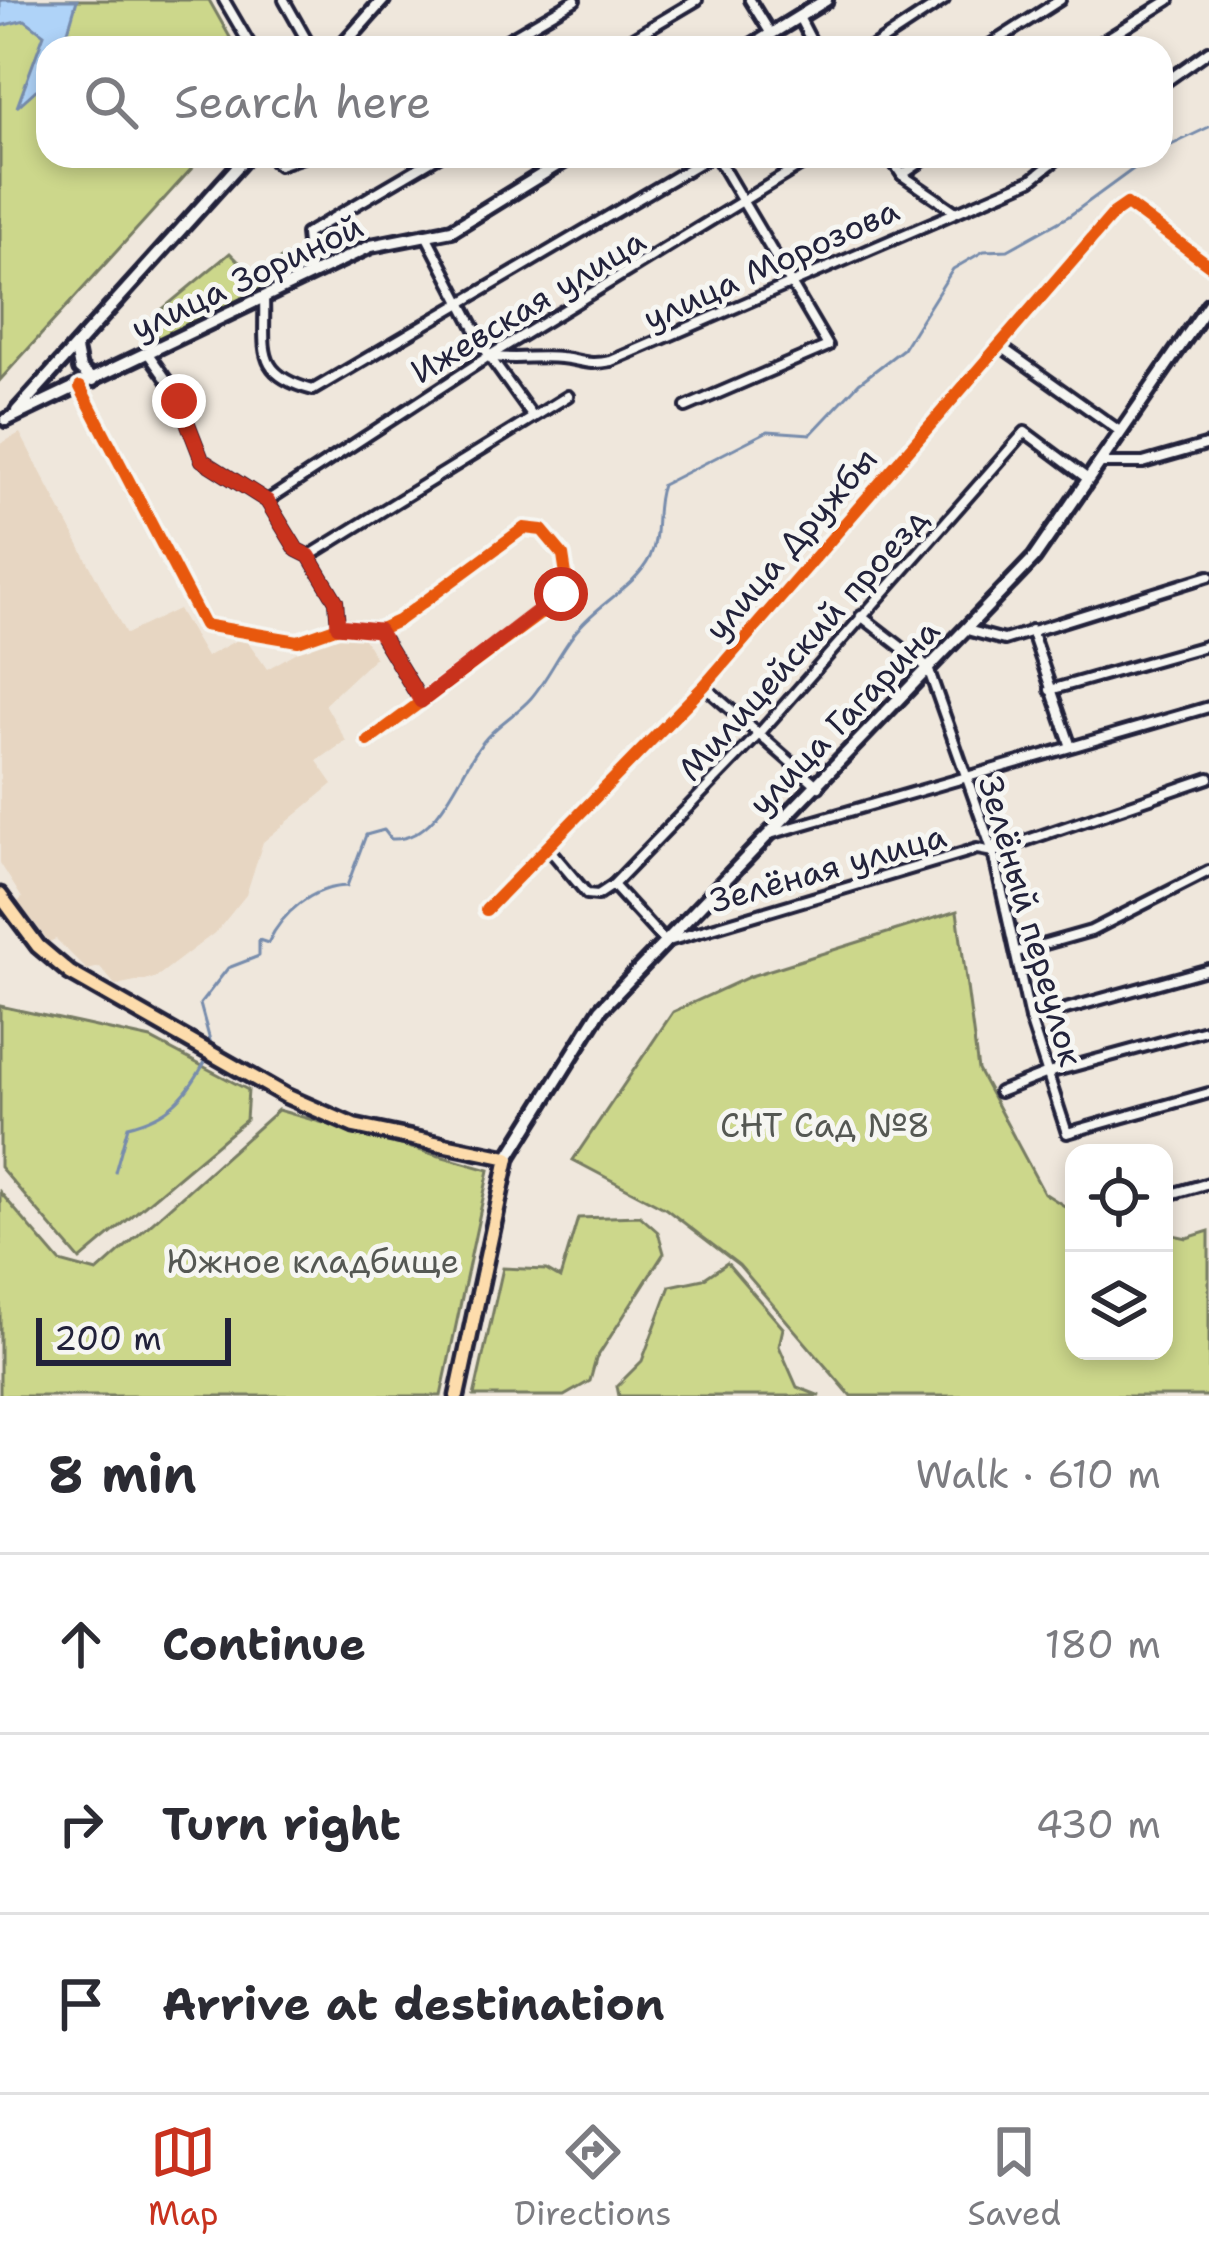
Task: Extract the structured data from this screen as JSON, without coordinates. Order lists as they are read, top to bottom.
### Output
{
  "streets": {
    "main road": ["улица Зориной", "улица Гагарина"],
    "street": [
      "улица Морозова",
      "Ижевская улица",
      "улица Дружбы",
      "Милицейский проезд",
      "Зелёная улица",
      "Зелёный переулок"
    ]
  },
  "crossings": [
    ["улица Морозова", "Ижевская улица"],
    ["Милицейский проезд", "улица Гагарина"],
    ["улица Гагарина", "Зелёная улица"],
    ["улица Гагарина", "Зелёный переулок"],
    ["Зелёная улица", "Зелёный переулок"]
  ],
  "parks": ["СНТ Сад №8", "Южное кладбище"],
  "scale_bar": "200 m",
  "page": {
    "search": "Search here",
    "scale": "200 m",
    "heading": ["8 min", "Walk · 610 m"],
    "list": [
      ["Continue", "180 m"],
      ["Turn right", "430 m"],
      "Arrive at destination"
    ],
    "nav": ["Map", "Directions", "Saved"]
  }
}
